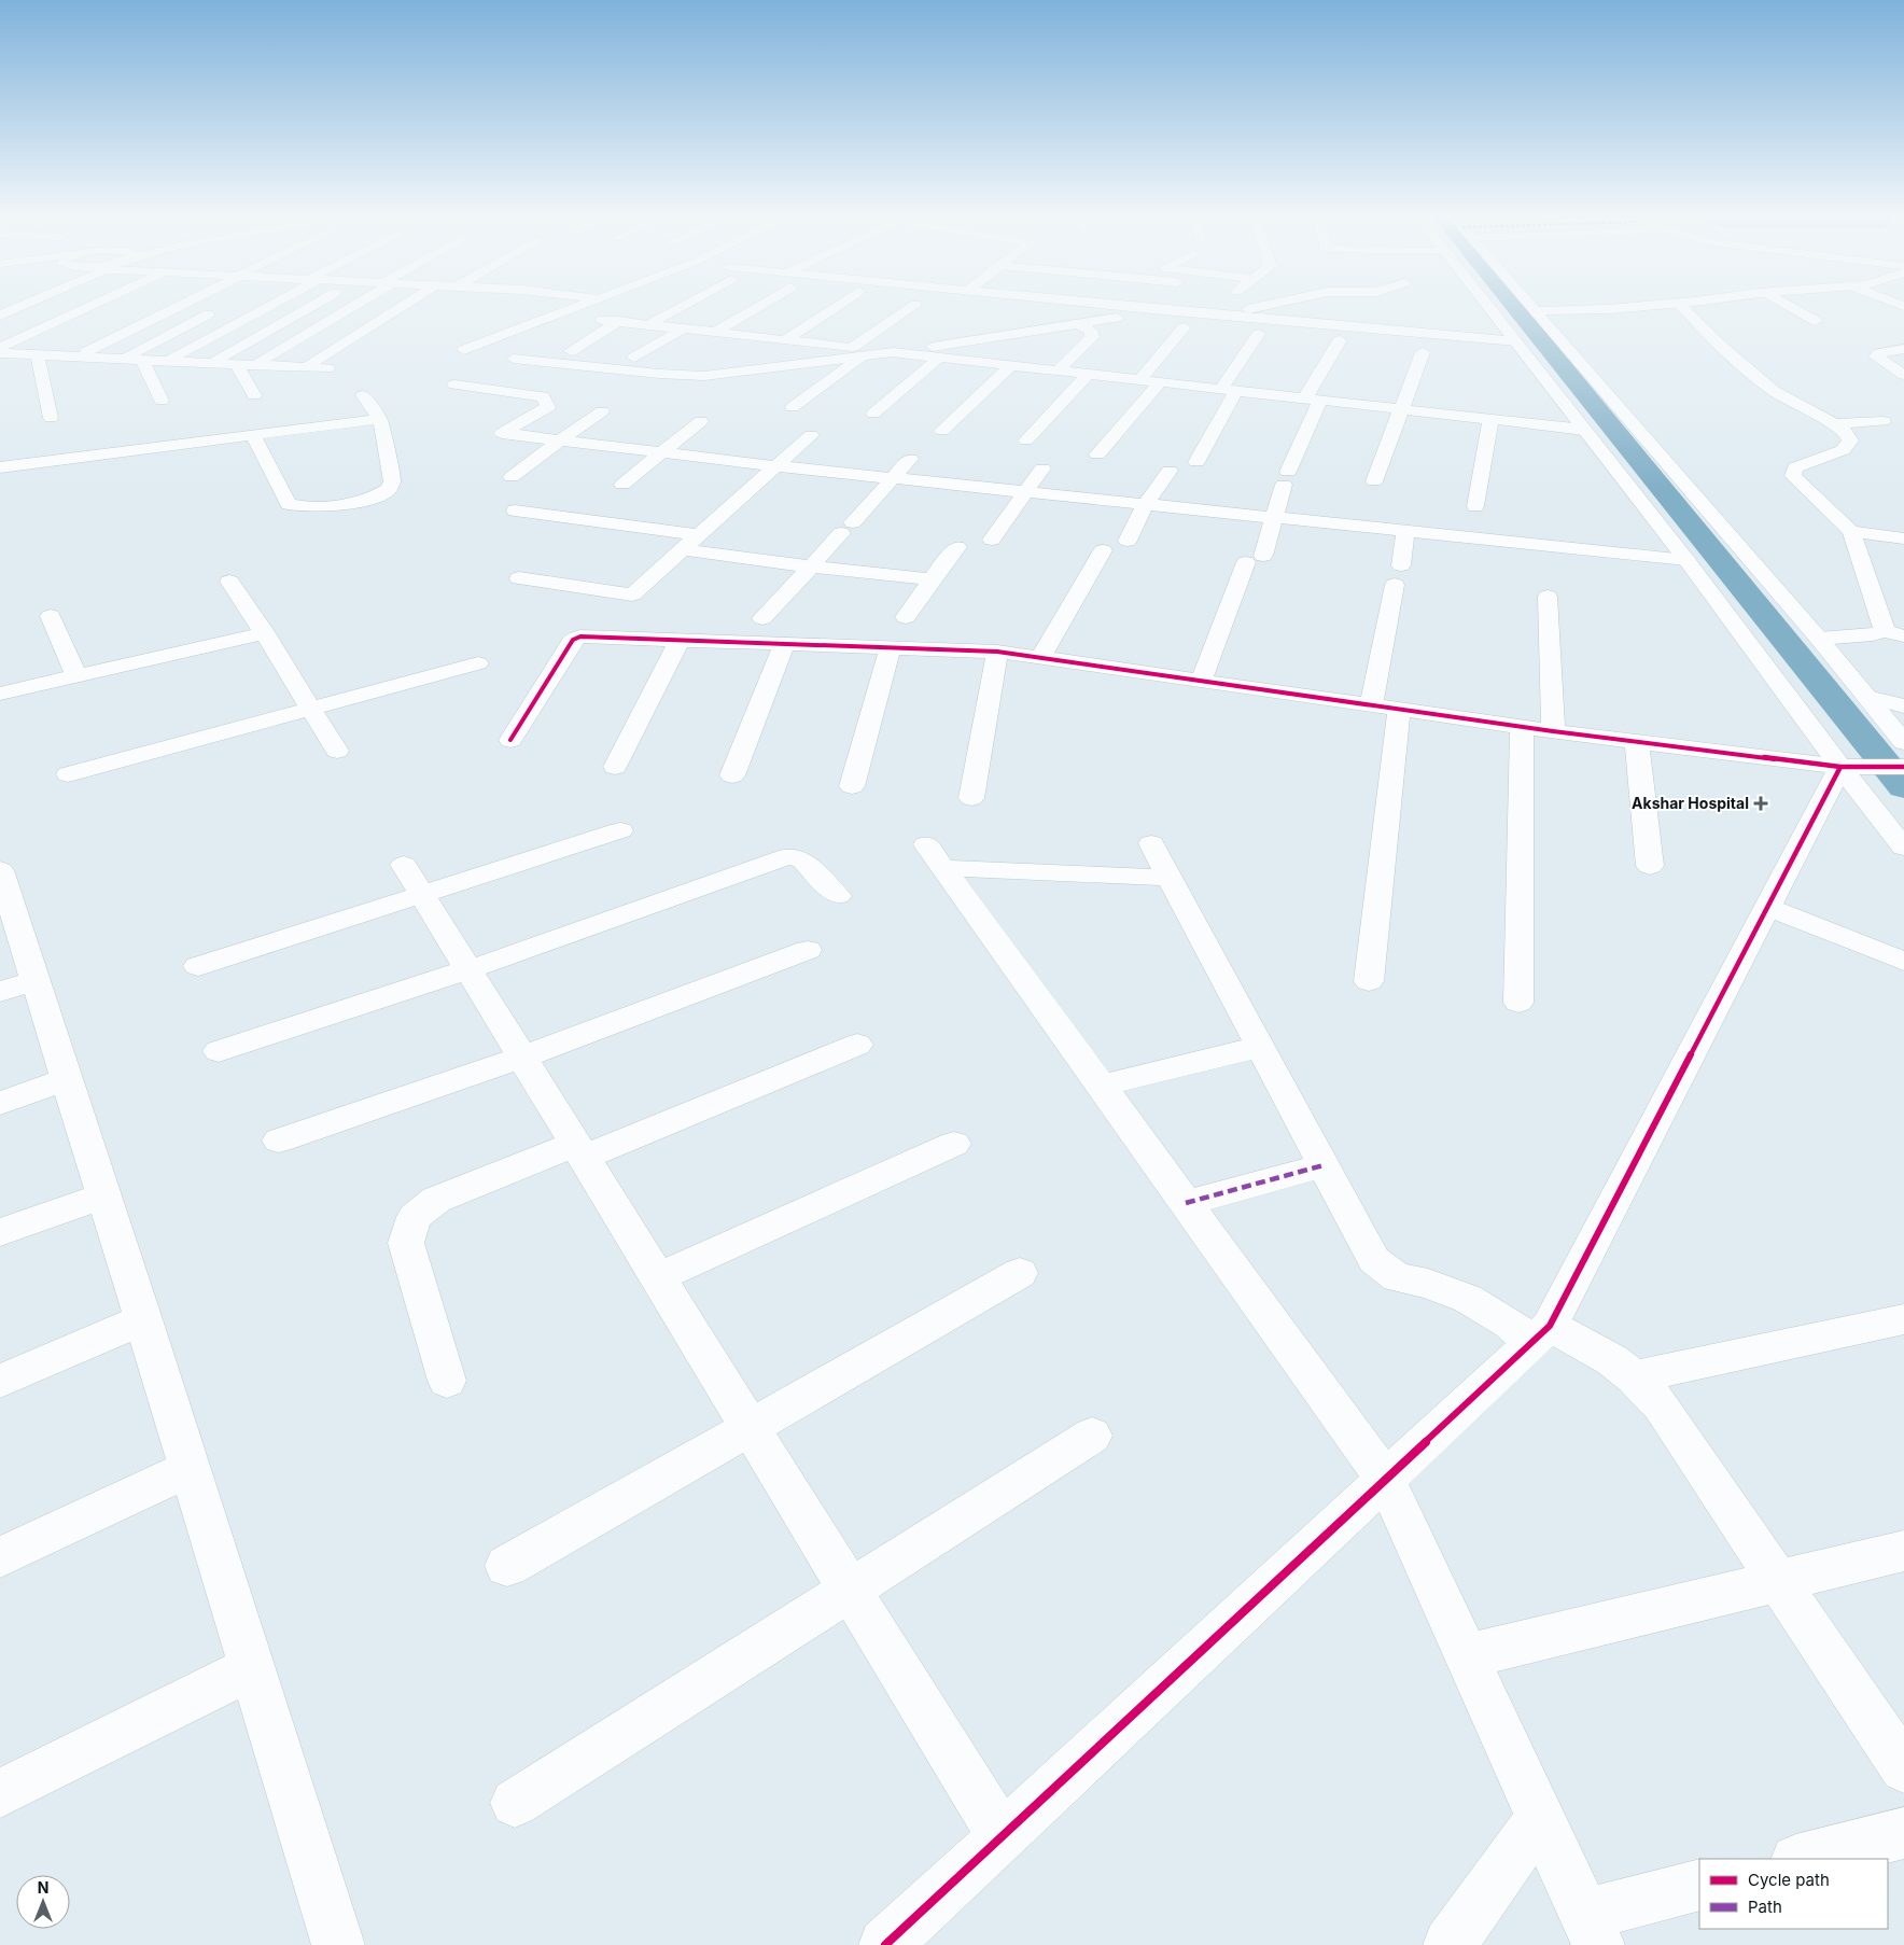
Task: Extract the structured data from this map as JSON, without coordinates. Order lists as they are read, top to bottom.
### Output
{
  "places": {
    "health": ["Akshar Hospital"]
  },
  "legend": ["Cycle path", "Path"],
  "north": "top"
}
